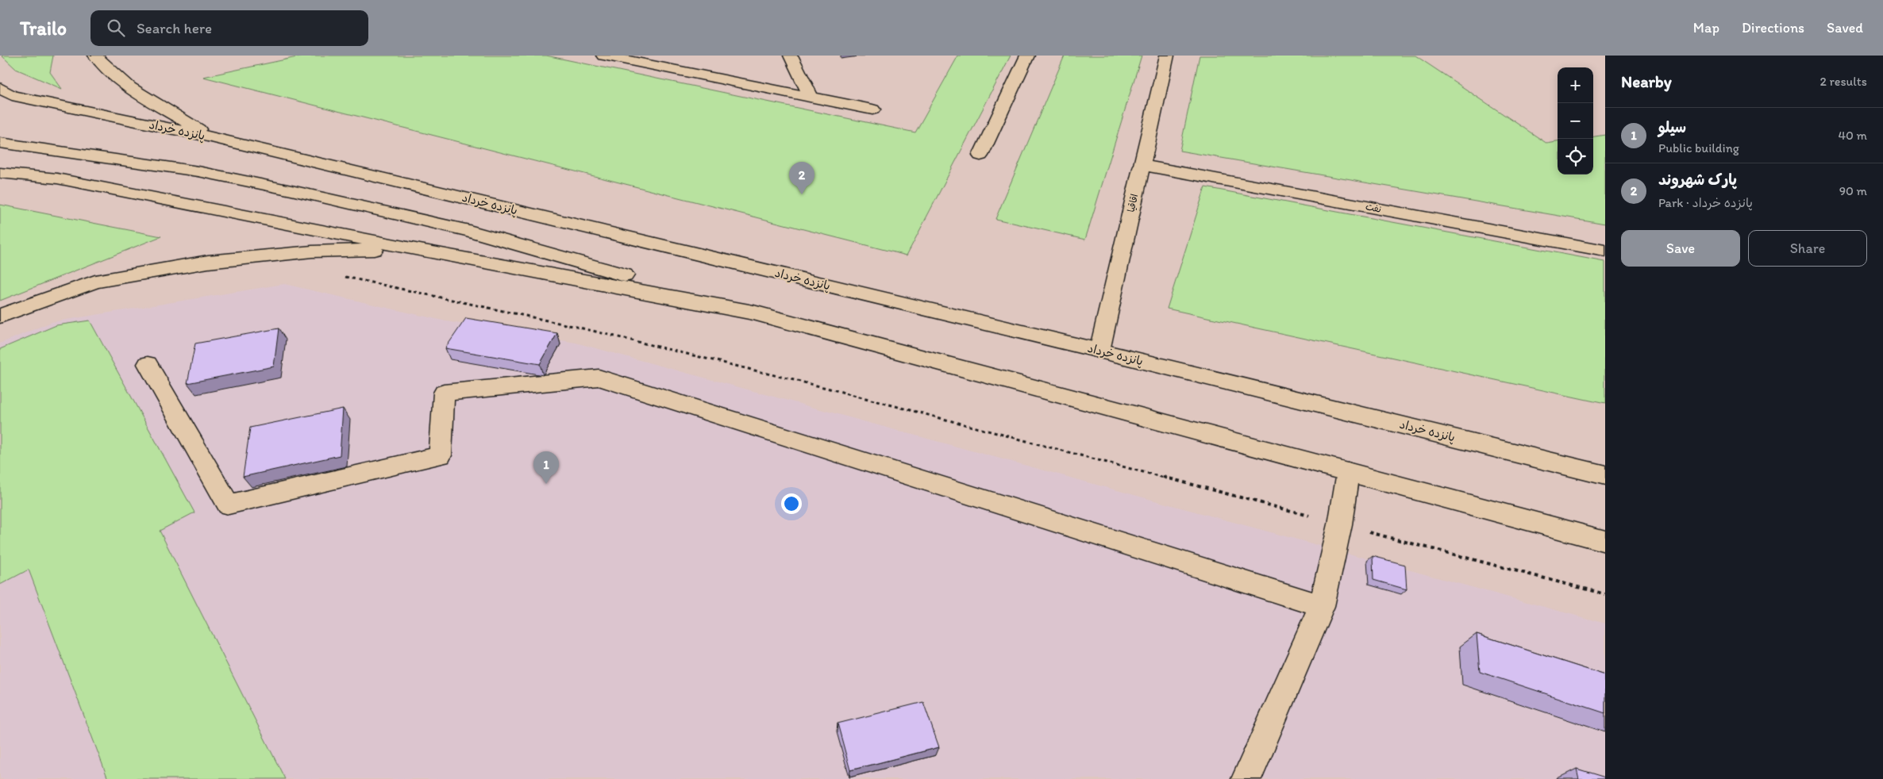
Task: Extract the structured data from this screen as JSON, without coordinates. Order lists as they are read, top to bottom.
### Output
{
  "streets": {
    "main road": ["پانزده خرداد", "اقاقیا", "نفت"]
  },
  "crossings": [
    ["پانزده خرداد", "اقاقیا"],
    ["اقاقیا", "نفت"]
  ],
  "page": {
    "header": "Trailo",
    "search": "Search here",
    "nav": ["Map", "Directions", "Saved"],
    "heading": ["Nearby", "2 results"],
    "map_buttons": ["+", "−"],
    "list": [
      {
        "mark": "1",
        "name": "سیلو",
        "note": "Public building",
        "value": "40 m"
      },
      {
        "mark": "2",
        "name": "پارک شهروند",
        "note": "Park · پانزده خرداد",
        "value": "90 m"
      }
    ],
    "pins": ["2", "1"],
    "buttons": ["Save", "Share"]
  }
}
